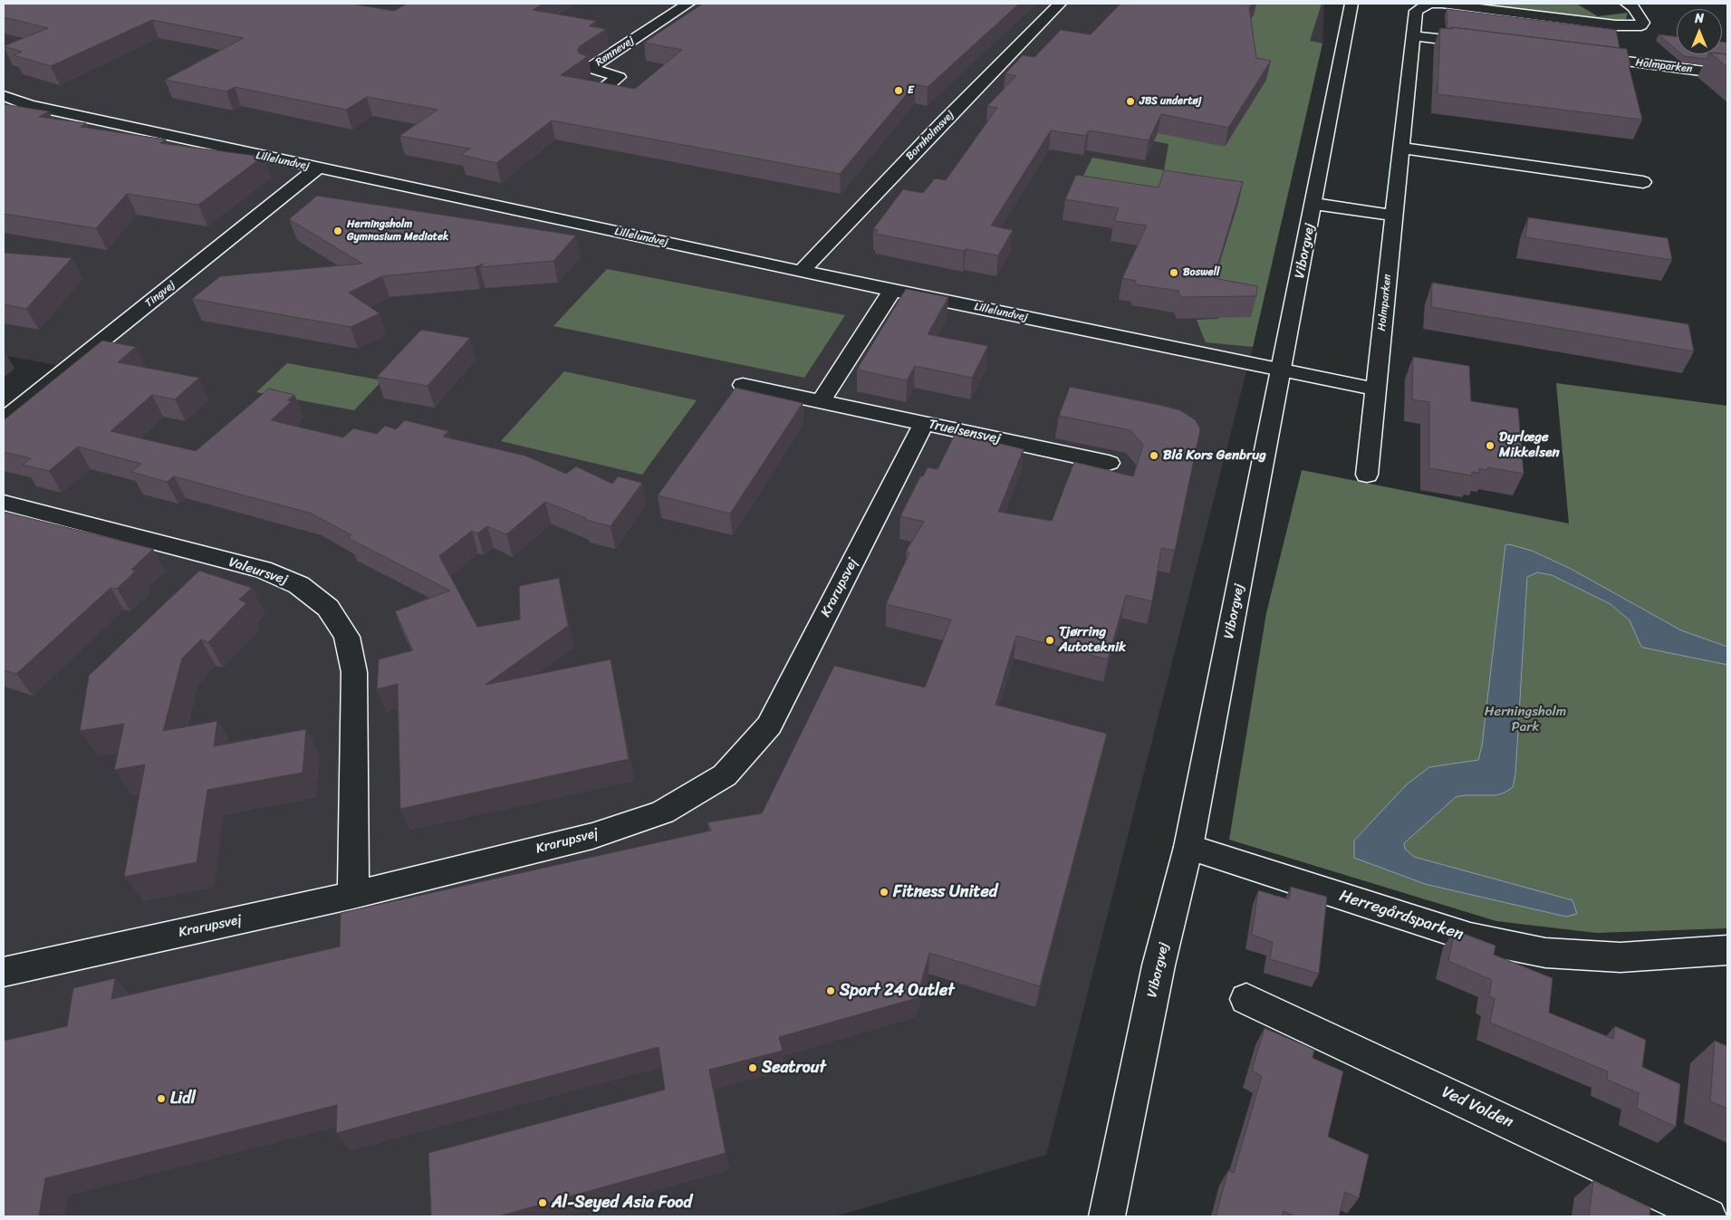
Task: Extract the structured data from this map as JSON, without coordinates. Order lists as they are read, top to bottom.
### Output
{
  "streets": {
    "street": [
      "Rønnevej",
      "Holmparken",
      "Bornholmsvej",
      "Lillelundvej",
      "Viborgvej",
      "Tingvej",
      "Truelsensvej",
      "Valeursvej",
      "Krarupsvej",
      "Herregårdsparken",
      "Ved Volden"
    ]
  },
  "crossings": [
    ["Bornholmsvej", "Lillelundvej"],
    ["Lillelundvej", "Viborgvej"],
    ["Lillelundvej", "Tingvej"],
    ["Viborgvej", "Herregårdsparken"],
    ["Truelsensvej", "Krarupsvej"],
    ["Valeursvej", "Krarupsvej"]
  ],
  "parks": ["Herningsholm Park"],
  "places": [
    "E",
    "JBS undertøj",
    "Herningsholm Gymnasium Mediatek",
    "Boswell",
    "Dyrlæge Mikkelsen",
    "Blå Kors Genbrug",
    "Tjørring Autoteknik",
    "Fitness United",
    "Sport 24 Outlet",
    "Seatrout",
    "Lidl",
    "Al-Seyed Asia Food"
  ],
  "north": "top"
}
